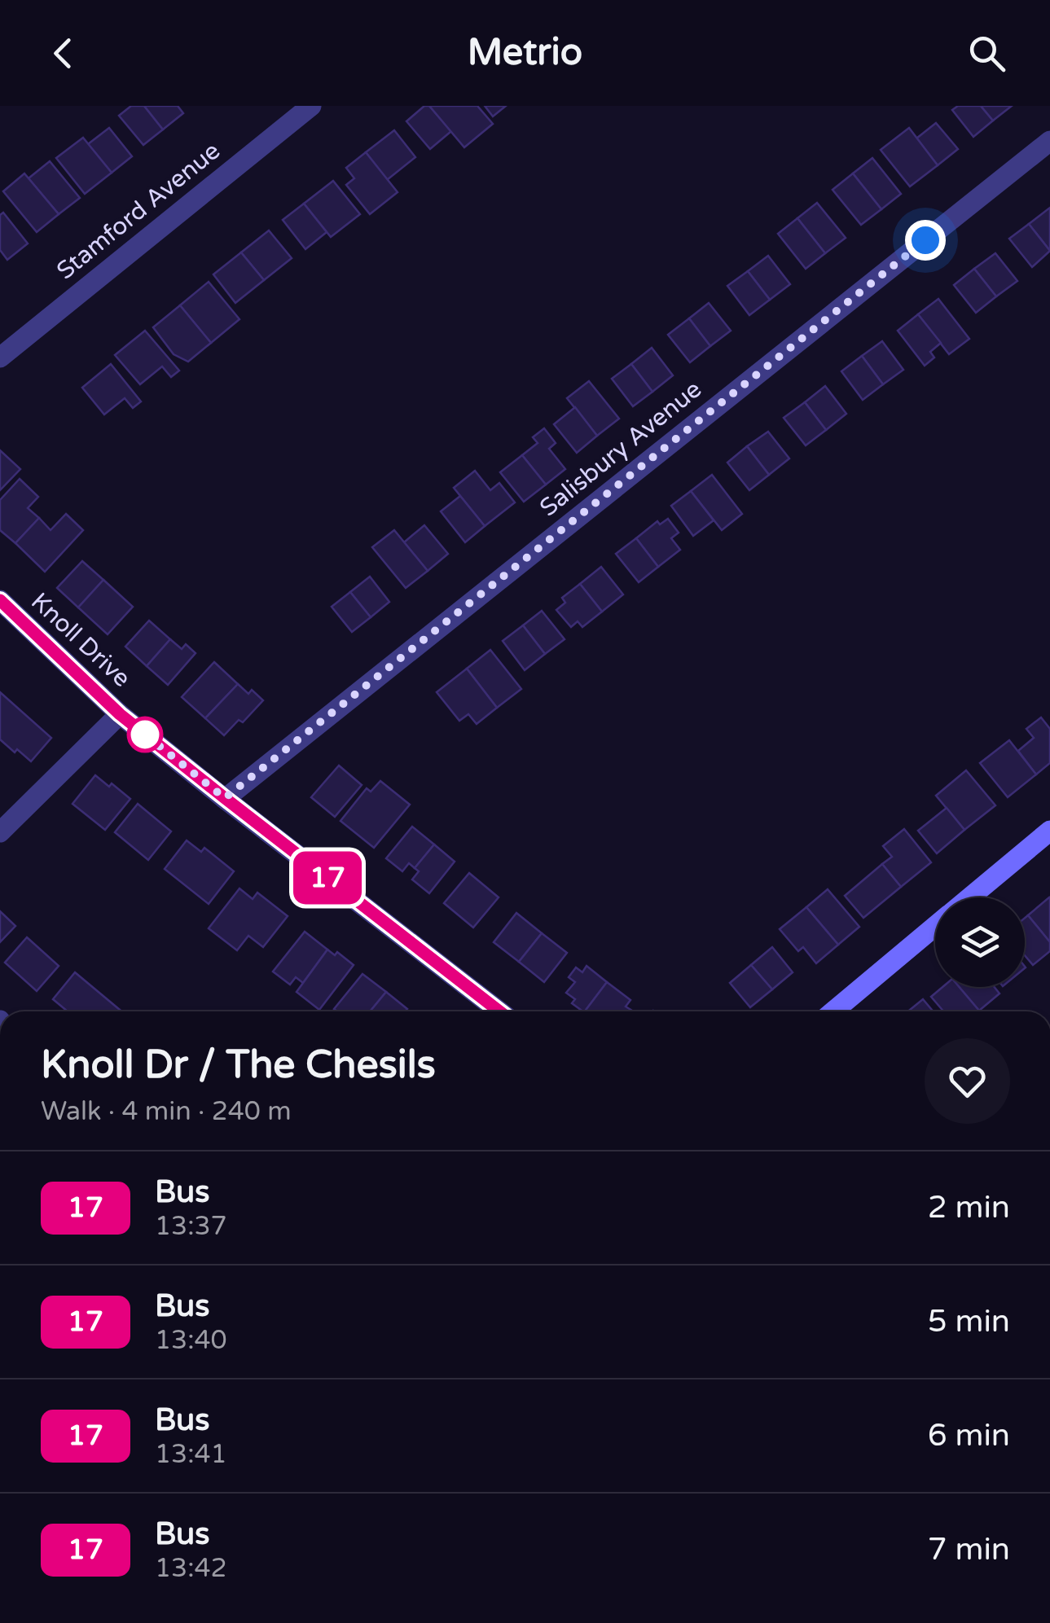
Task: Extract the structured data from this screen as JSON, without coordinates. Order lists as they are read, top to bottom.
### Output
{
  "streets": {
    "street": ["Stamford Avenue", "Salisbury Avenue", "Knoll Drive"]
  },
  "crossings": [
    ["Salisbury Avenue", "Knoll Drive"]
  ],
  "lines": ["bus line 17"],
  "page": {
    "header": "Metrio",
    "on_map": "17",
    "heading": ["Knoll Dr / The Chesils", "Walk · 4 min · 240 m"],
    "list": [
      {
        "mark": "17",
        "name": "Bus",
        "note": "13:37",
        "value": "2 min"
      },
      {
        "mark": "17",
        "name": "Bus",
        "note": "13:40",
        "value": "5 min"
      },
      {
        "mark": "17",
        "name": "Bus",
        "note": "13:41",
        "value": "6 min"
      },
      {
        "mark": "17",
        "name": "Bus",
        "note": "13:42",
        "value": "7 min"
      }
    ]
  }
}
